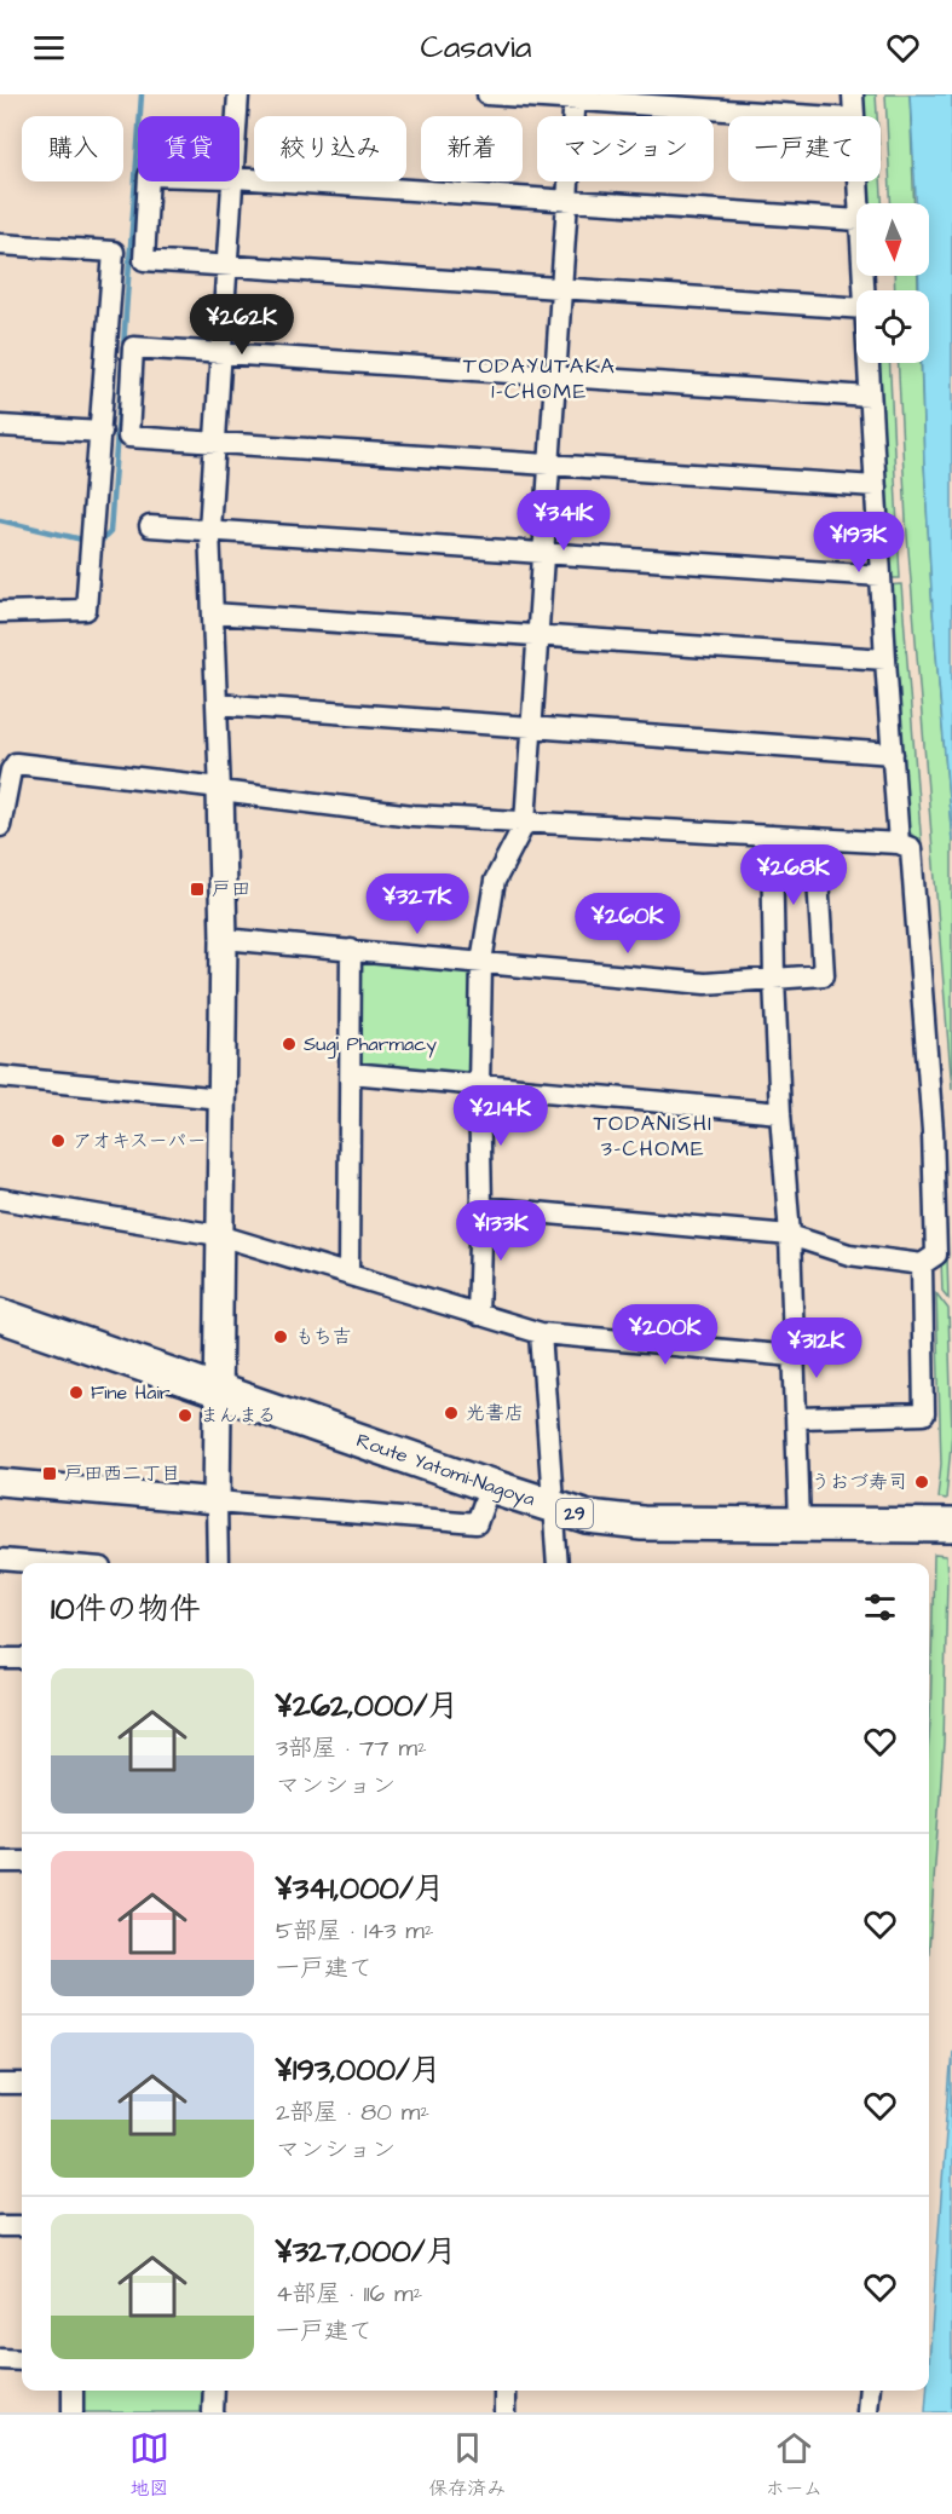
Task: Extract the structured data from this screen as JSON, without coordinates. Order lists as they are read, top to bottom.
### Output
{
  "streets": {
    "main road": ["Route Yatomi-Nagoya", "29"]
  },
  "districts": ["TODAYUTAKA 1-CHOME", "TODANISHI 3-CHOME"],
  "places": {
    "transit": ["戸田", "戸田西二丁目"],
    "other": [
      "Sugi Pharmacy",
      "アオキスーパー",
      "もち吉",
      "Fine Hair",
      "光書店",
      "まんまる",
      "うおづ寿司"
    ]
  },
  "north": "bottom",
  "page": {
    "header": "Casavia",
    "chip": [
      "購入",
      "賃貸",
      "絞り込み",
      "新着",
      "マンション",
      "一戸建て"
    ],
    "price": [
      "¥262K",
      "¥341K",
      "¥193K",
      "¥268K",
      "¥327K",
      "¥260K",
      "¥214K",
      "¥133K",
      "¥200K",
      "¥312K"
    ],
    "heading": "10件の物件",
    "list": [
      {
        "name": "¥262,000/月",
        "note": "3部屋 · 77 m² · マンション"
      },
      {
        "name": "¥341,000/月",
        "note": "5部屋 · 143 m² · 一戸建て"
      },
      {
        "name": "¥193,000/月",
        "note": "2部屋 · 80 m² · マンション"
      },
      {
        "name": "¥327,000/月",
        "note": "4部屋 · 116 m² · 一戸建て"
      }
    ],
    "tabs": ["地図", "保存済み", "ホーム"]
  }
}
